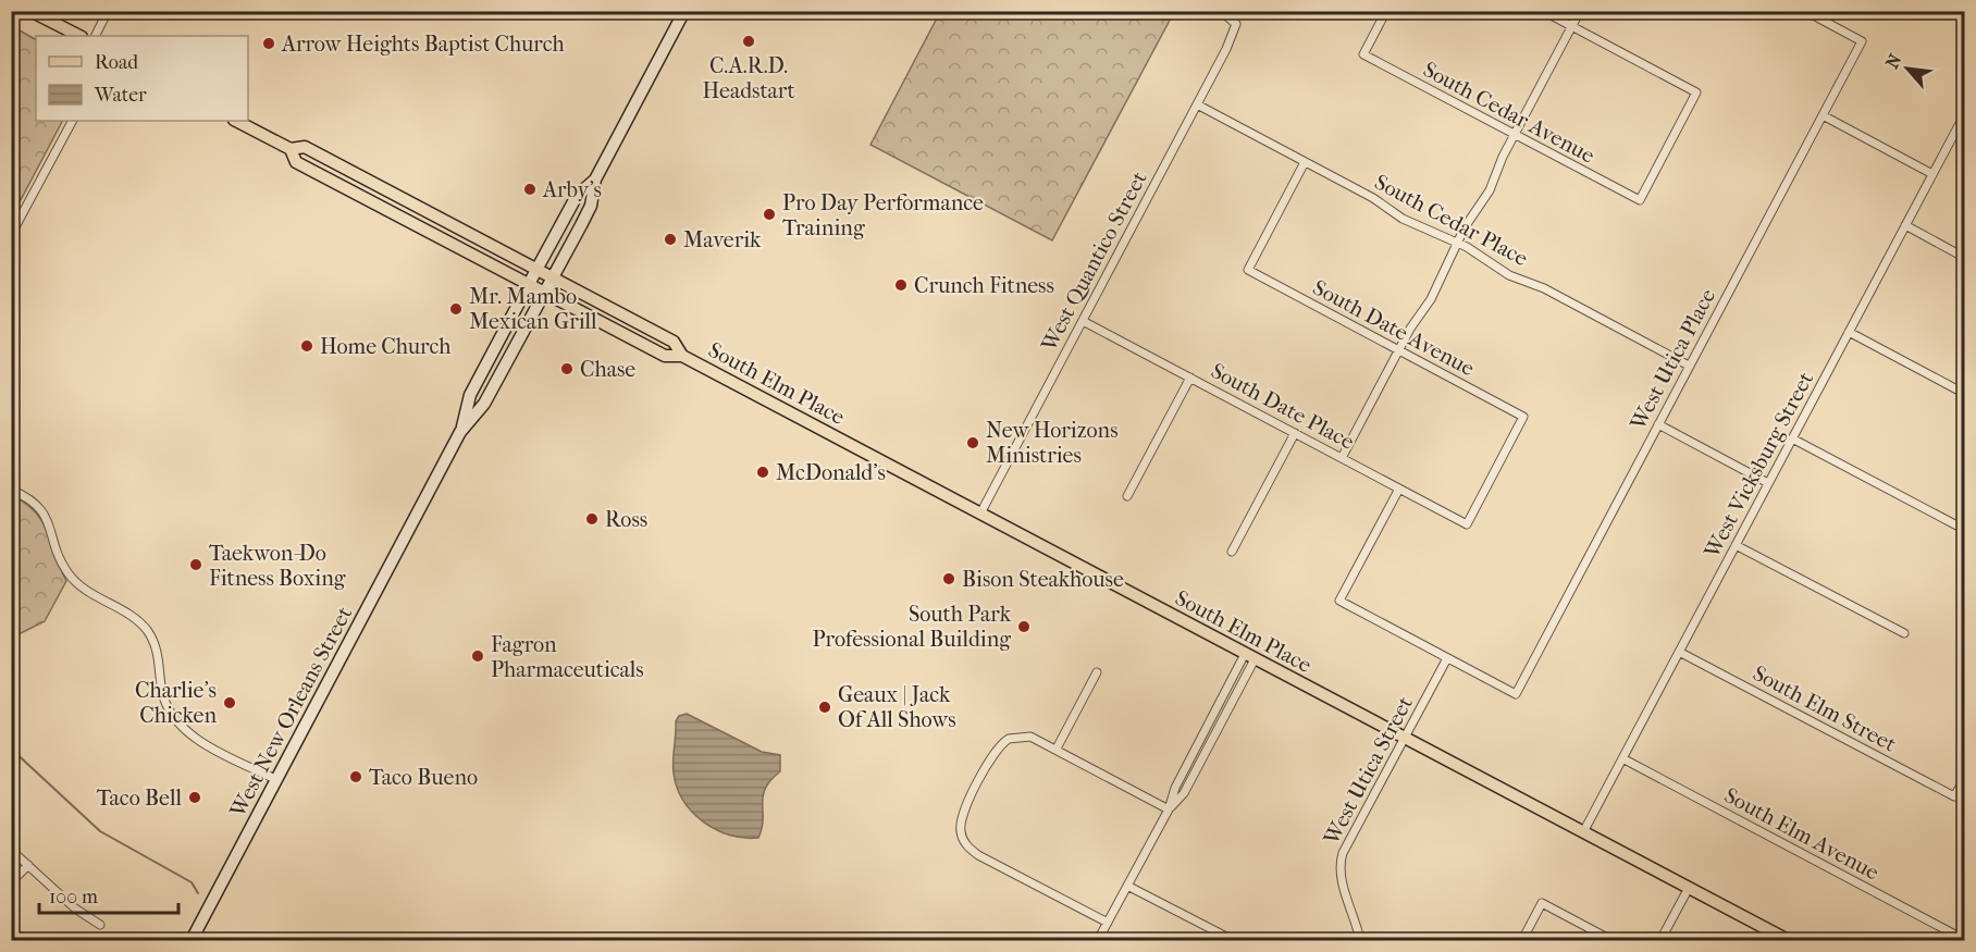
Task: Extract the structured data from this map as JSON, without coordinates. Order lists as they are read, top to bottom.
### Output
{
  "streets": {
    "main road": ["South Elm Place", "West New Orleans Street"],
    "street": [
      "South Cedar Avenue",
      "South Cedar Place",
      "West Quantico Street",
      "South Date Avenue",
      "West Utica Place",
      "South Date Place",
      "West Vicksburg Street",
      "South Elm Street",
      "West Utica Street",
      "South Elm Avenue"
    ]
  },
  "crossings": [
    ["South Cedar Place", "West Quantico Street"],
    ["South Cedar Place", "South Date Avenue"],
    ["South Cedar Place", "West Utica Place"],
    ["West Quantico Street", "South Elm Place"],
    ["West Quantico Street", "South Date Place"],
    ["South Date Avenue", "South Date Place"],
    ["West Utica Place", "West Utica Street"],
    ["South Elm Place", "West Vicksburg Street"],
    ["South Elm Place", "West New Orleans Street"],
    ["South Elm Place", "West Utica Street"],
    ["West Vicksburg Street", "South Elm Street"],
    ["West Vicksburg Street", "South Elm Avenue"]
  ],
  "places": [
    "C.A.R.D. Headstart",
    "Arrow Heights Baptist Church",
    "Arby's",
    "Pro Day Performance Training",
    "Maverik",
    "Crunch Fitness",
    "Mr. Mambo Mexican Grill",
    "Home Church",
    "Chase",
    "New Horizons Ministries",
    "McDonald's",
    "Ross",
    "Taekwon-Do Fitness Boxing",
    "Bison Steakhouse",
    "South Park Professional Building",
    "Fagron Pharmaceuticals",
    "Charlie's Chicken",
    "Geaux | Jack Of All Shows",
    "Taco Bueno",
    "Taco Bell"
  ],
  "legend": ["Road", "Water"],
  "scale_bar": "100 m",
  "north": "top left"
}
